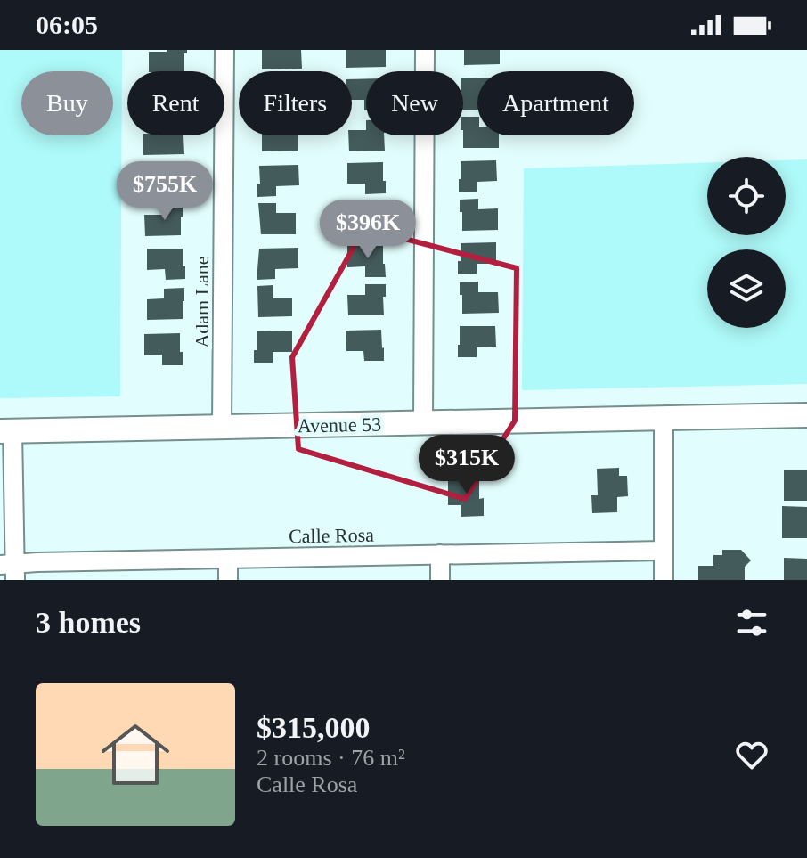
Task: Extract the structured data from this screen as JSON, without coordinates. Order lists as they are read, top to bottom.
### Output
{
  "streets": {
    "street": ["Adam Lane", "Avenue 53", "Calle Rosa"]
  },
  "crossings": [
    ["Adam Lane", "Avenue 53"]
  ],
  "page": {
    "status": "06:05",
    "chip": [
      "Buy",
      "Rent",
      "Filters",
      "New",
      "Apartment"
    ],
    "price": ["$755K", "$396K", "$315K"],
    "heading": "3 homes",
    "list": [
      {
        "name": "$315,000",
        "note": "2 rooms · 76 m² · Calle Rosa"
      }
    ]
  }
}
